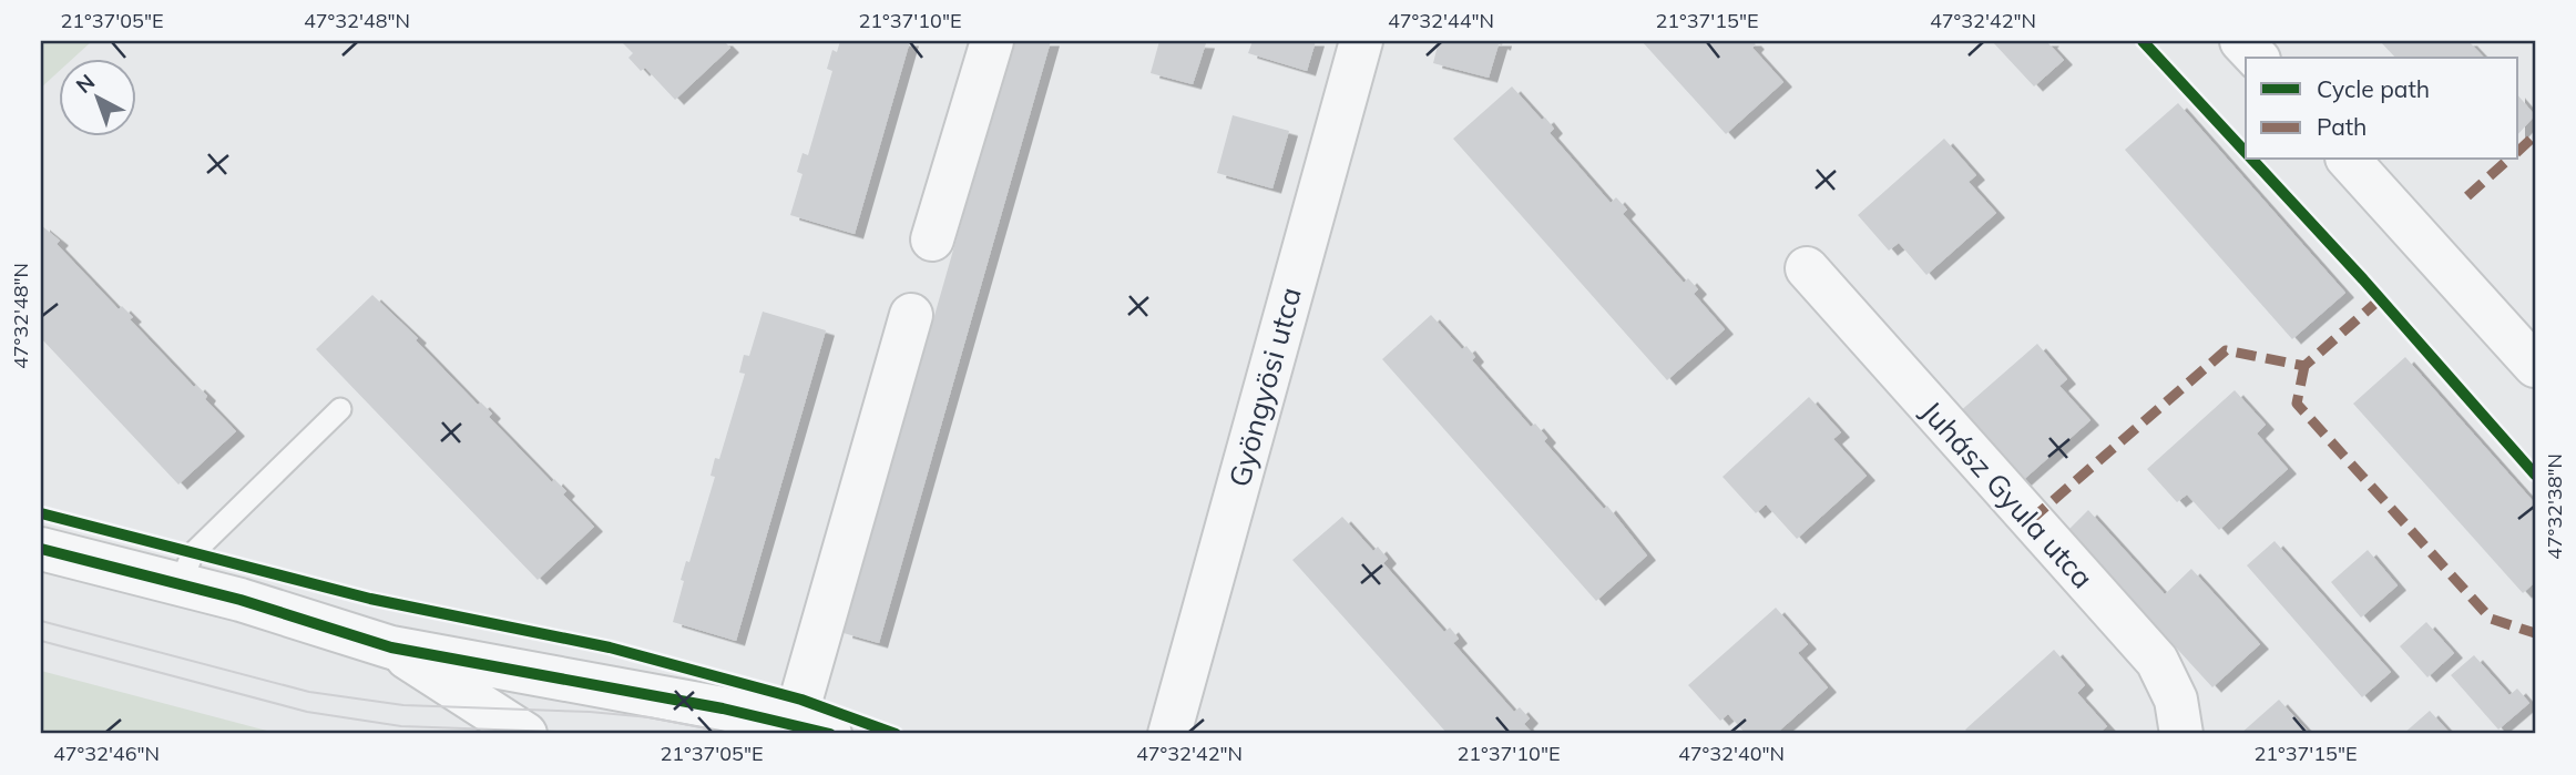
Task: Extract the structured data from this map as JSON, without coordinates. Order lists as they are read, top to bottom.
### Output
{
  "streets": {
    "street": ["Gyöngyösi utca", "Juhász Gyula utca"]
  },
  "legend": ["Cycle path", "Path"],
  "north": "top left",
  "coordinates": [
    "21°37'05\"E",
    "47°32'48\"N",
    "21°37'10\"E",
    "47°32'44\"N",
    "21°37'15\"E",
    "47°32'42\"N",
    "47°32'38\"N",
    "47°32'46\"N",
    "47°32'40\"N"
  ]
}
